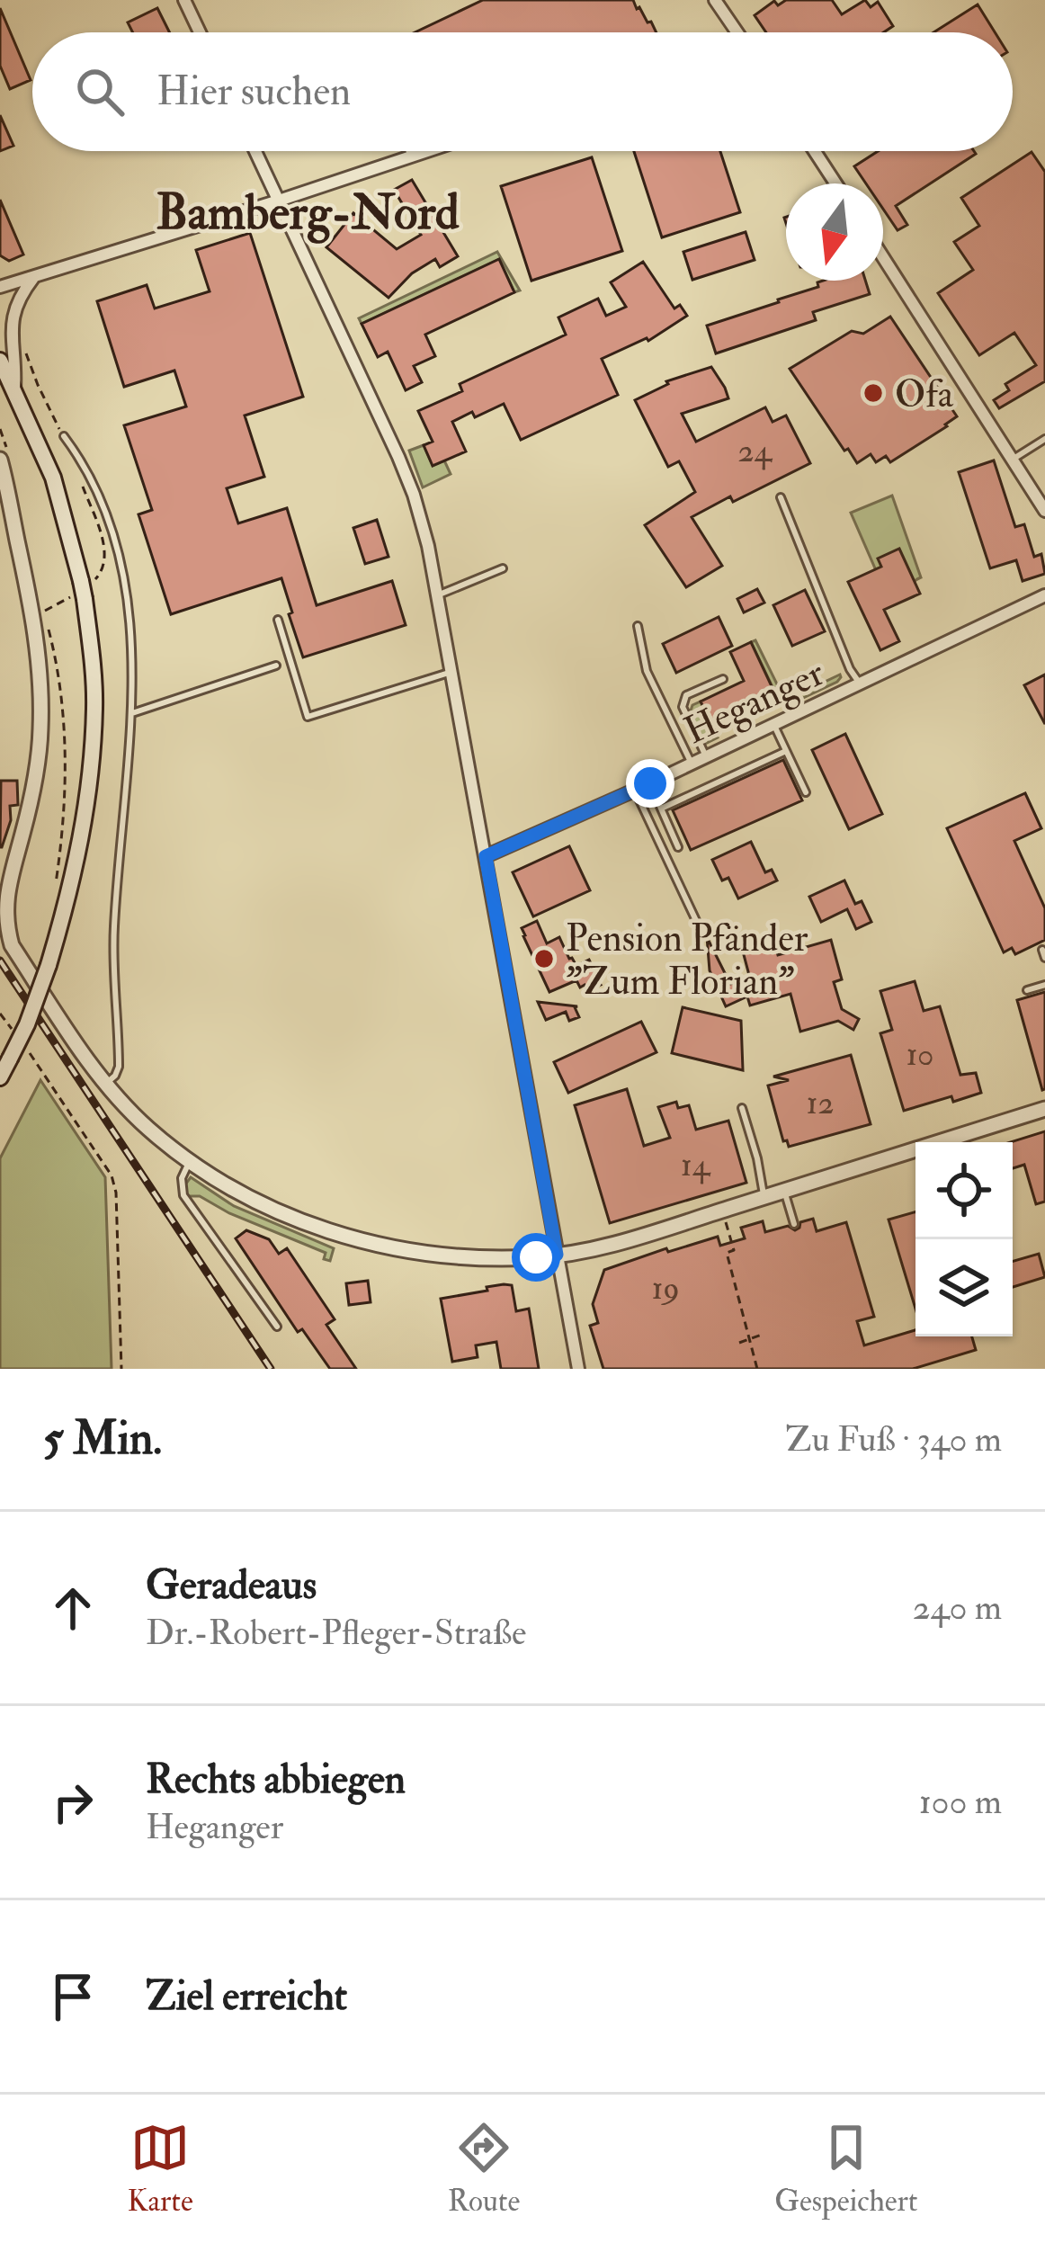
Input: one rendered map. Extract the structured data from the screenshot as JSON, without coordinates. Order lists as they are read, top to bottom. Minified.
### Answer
{"streets":{"street":["Heganger"]},"districts":["Bamberg-Nord"],"places":["Ofa","Pension Pfänder \"Zum Florian\""],"house_numbers":["24","10","12","14","19"],"north":"bottom","page":{"search":"Hier suchen","heading":["5 Min.","Zu Fuß · 340 m"],"list":[["Geradeaus","Dr.-Robert-Pfleger-Straße","240 m"],["Rechts abbiegen","Heganger","100 m"],"Ziel erreicht"],"nav":["Karte","Route","Gespeichert"]}}
